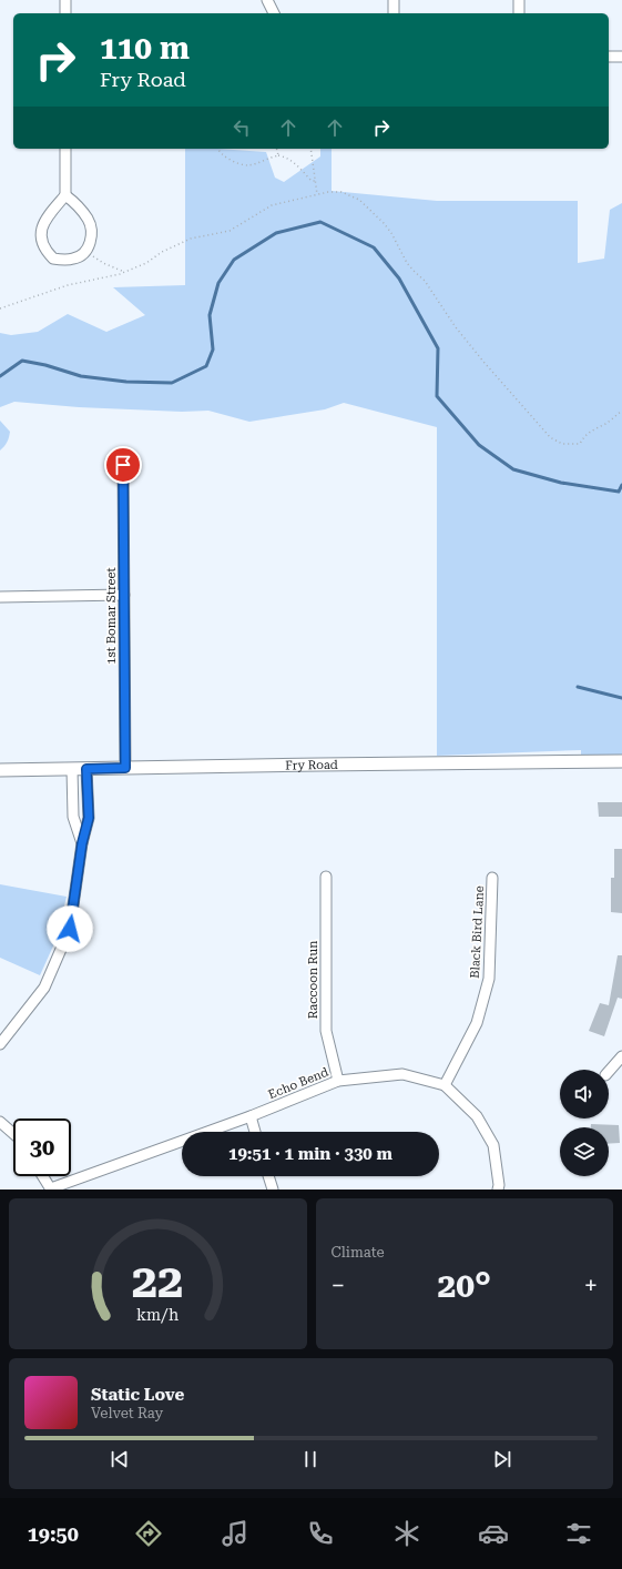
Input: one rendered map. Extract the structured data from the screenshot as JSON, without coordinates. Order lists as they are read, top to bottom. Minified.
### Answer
{"streets":{"street":["1st Bomar Street","Fry Road","Black Bird Lane","Raccoon Run","Echo Bend"]},"crossings":[["1st Bomar Street","Fry Road"],["Black Bird Lane","Echo Bend"],["Raccoon Run","Echo Bend"]],"page":{"turn":["110 m","Fry Road"],"limit":"30","trip":"19:51 · 1 min · 330 m","tile":"Climate","heat":["−","20°","+"],"song":["Static Love","Velvet Ray"],"tabs":"19:50","gauge":["22","km/h"]}}
